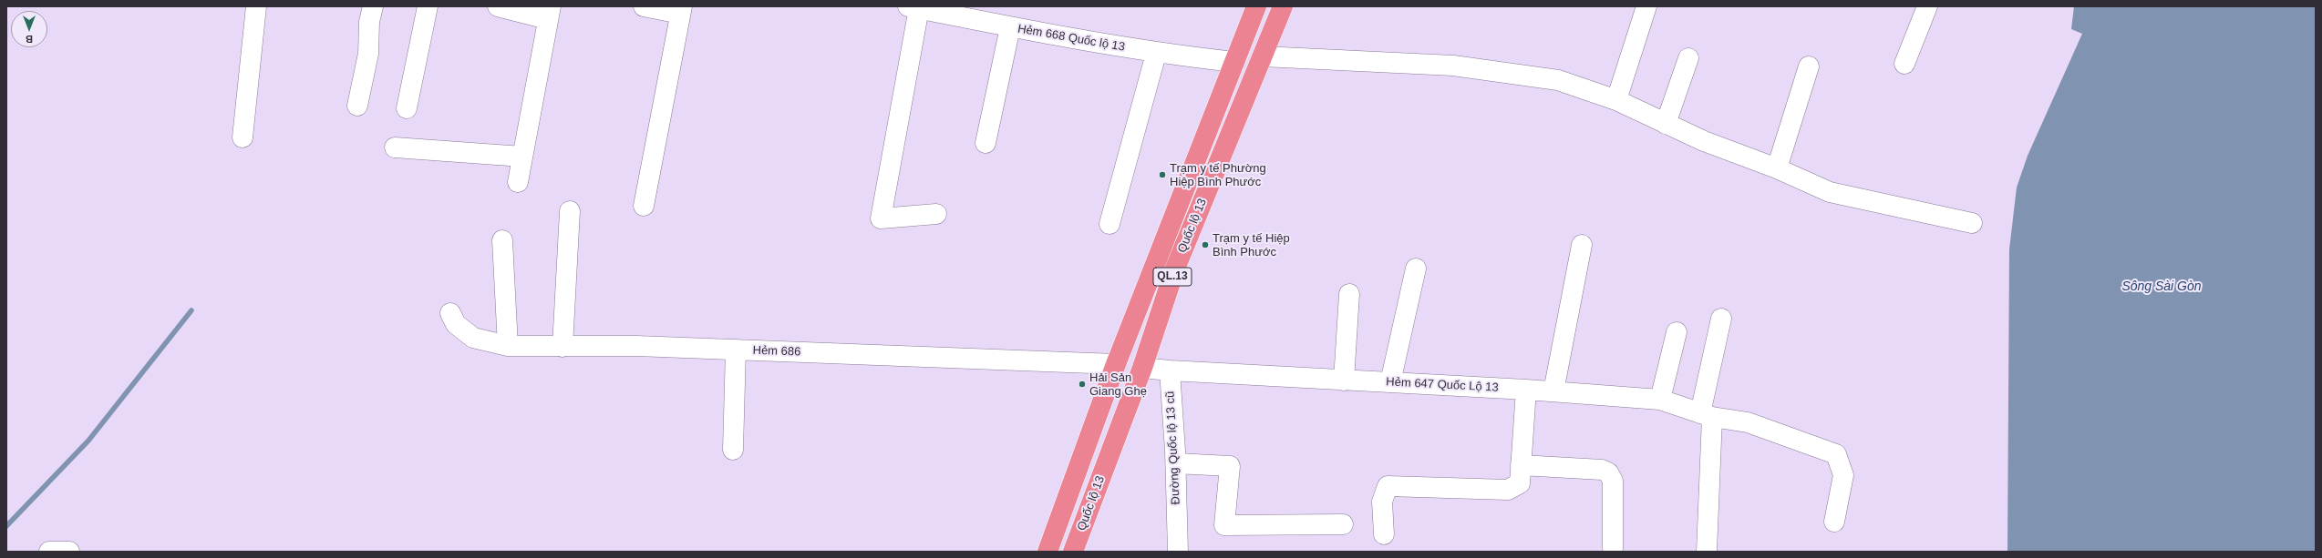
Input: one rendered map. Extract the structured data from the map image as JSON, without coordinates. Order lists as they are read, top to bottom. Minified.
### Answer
{"streets":{"highway":["Quốc lộ 13","QL.13"],"street":["Hẻm 668 Quốc lộ 13","Hẻm 686","Hẻm 647 Quốc Lộ 13","Đường Quốc lộ 13 cũ"]},"crossings":[["Hẻm 668 Quốc lộ 13","Quốc lộ 13"],["Quốc lộ 13","Hẻm 686"],["Hẻm 647 Quốc Lộ 13","Đường Quốc lộ 13 cũ"]],"water":["Sông Sài Gòn"],"places":["Trạm y tế Phường Hiệp Bình Phước","Trạm y tế Hiệp Bình Phước","Hải Sản Giang Ghẹ"],"north":"bottom"}
